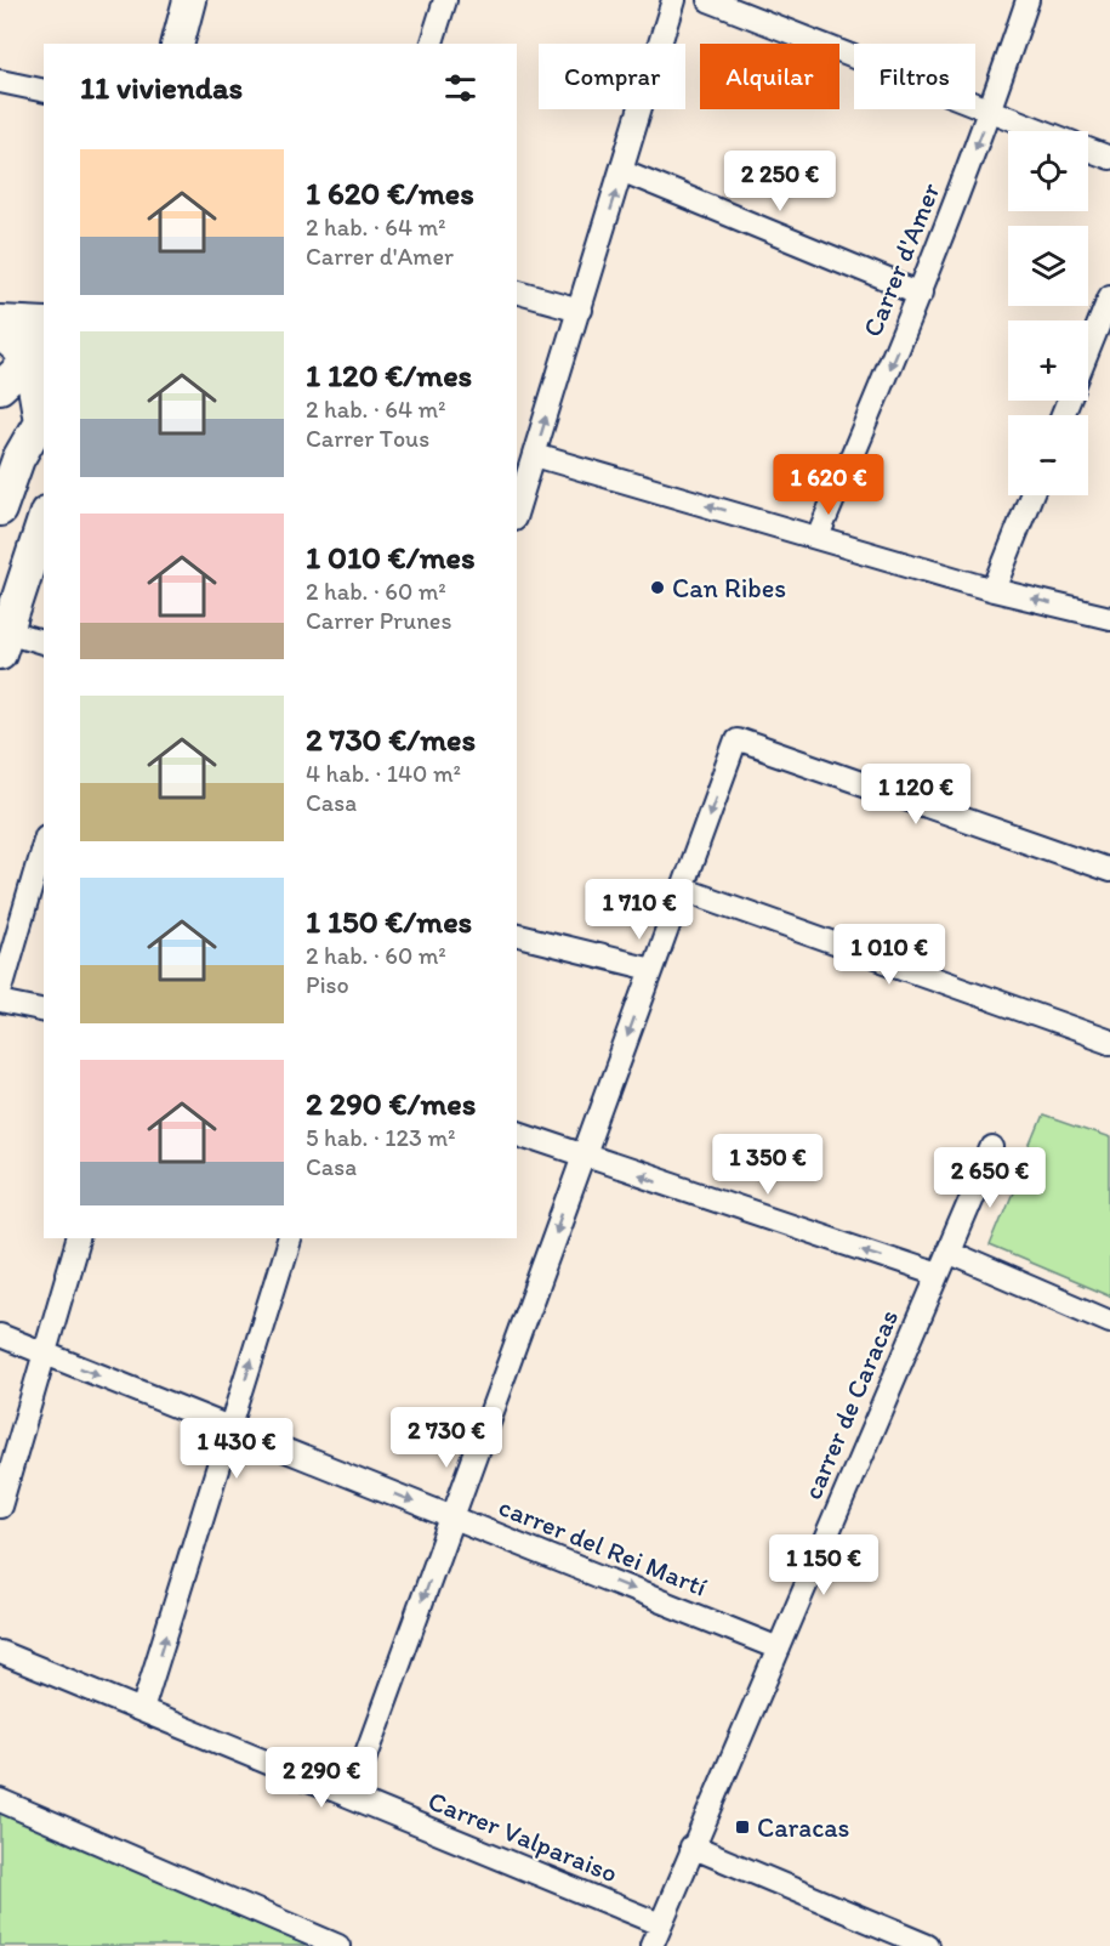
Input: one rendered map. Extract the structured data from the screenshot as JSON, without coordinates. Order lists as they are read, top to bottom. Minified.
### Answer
{"streets":{"street":["Carrer d'Amer","carrer de Caracas","carrer del Rei Martí","Carrer Valparaiso"]},"crossings":[["carrer de Caracas","carrer del Rei Martí"],["carrer de Caracas","Carrer Valparaiso"]],"one_way":["carrer del Rei Martí"],"places":{"other":["Can Ribes"],"transit":["Caracas"]},"page":{"chip":["Comprar","Alquilar","Filtros"],"heading":"11 viviendas","map_buttons":["+","−"],"list":[{"name":"1 620 €/mes","note":"2 hab. · 64 m² · Carrer d'Amer"},{"name":"1 120 €/mes","note":"2 hab. · 64 m² · Carrer Tous"},{"name":"1 010 €/mes","note":"2 hab. · 60 m² · Carrer Prunes"},{"name":"2 730 €/mes","note":"4 hab. · 140 m² · Casa"},{"name":"1 150 €/mes","note":"2 hab. · 60 m² · Piso"},{"name":"2 290 €/mes","note":"5 hab. · 123 m² · Casa"}],"price":["2 250 €","1 620 €","1 120 €","1 710 €","1 010 €","1 350 €","2 650 €","2 730 €","1 430 €","1 150 €","2 290 €"]}}
